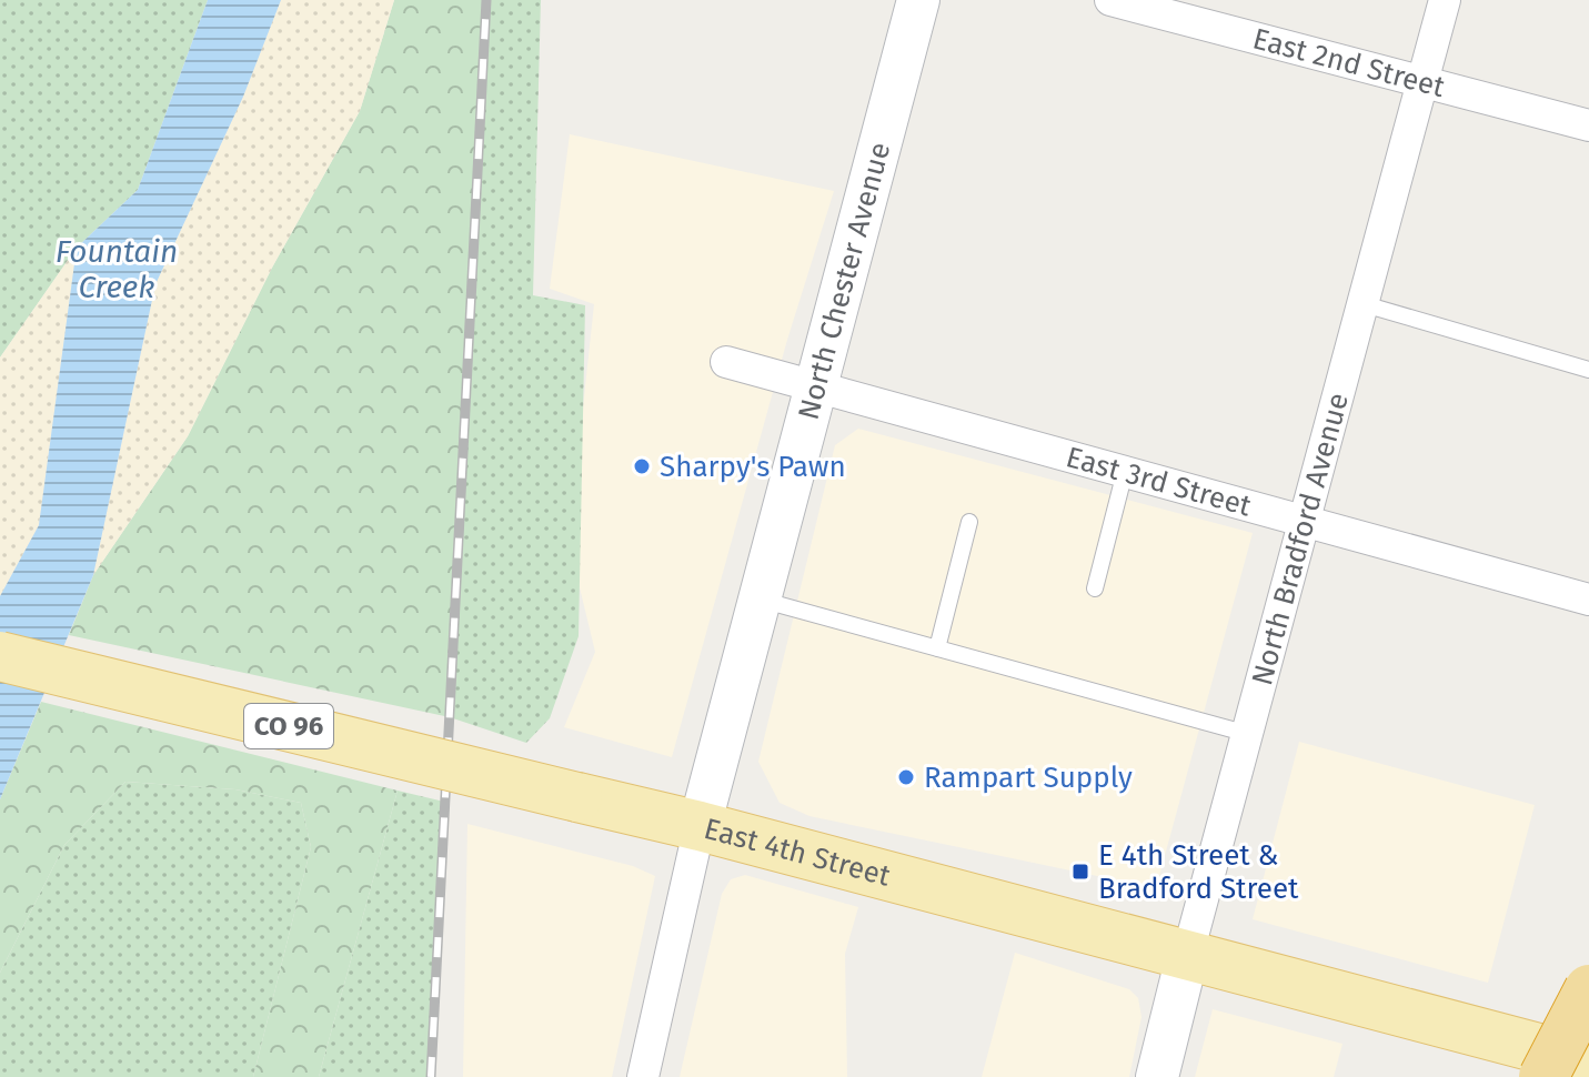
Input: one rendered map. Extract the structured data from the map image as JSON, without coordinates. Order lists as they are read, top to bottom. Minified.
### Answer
{"streets":{"main road":["CO 96","East 4th Street"],"street":["East 2nd Street","North Chester Avenue","East 3rd Street","North Bradford Avenue"]},"crossings":[["East 2nd Street","North Bradford Avenue"],["North Chester Avenue","East 3rd Street"],["North Chester Avenue","East 4th Street"],["East 3rd Street","North Bradford Avenue"],["North Bradford Avenue","East 4th Street"]],"water":["Fountain Creek"],"places":{"other":["Sharpy's Pawn","Rampart Supply"],"transit":["E 4th Street & Bradford Street"]}}
